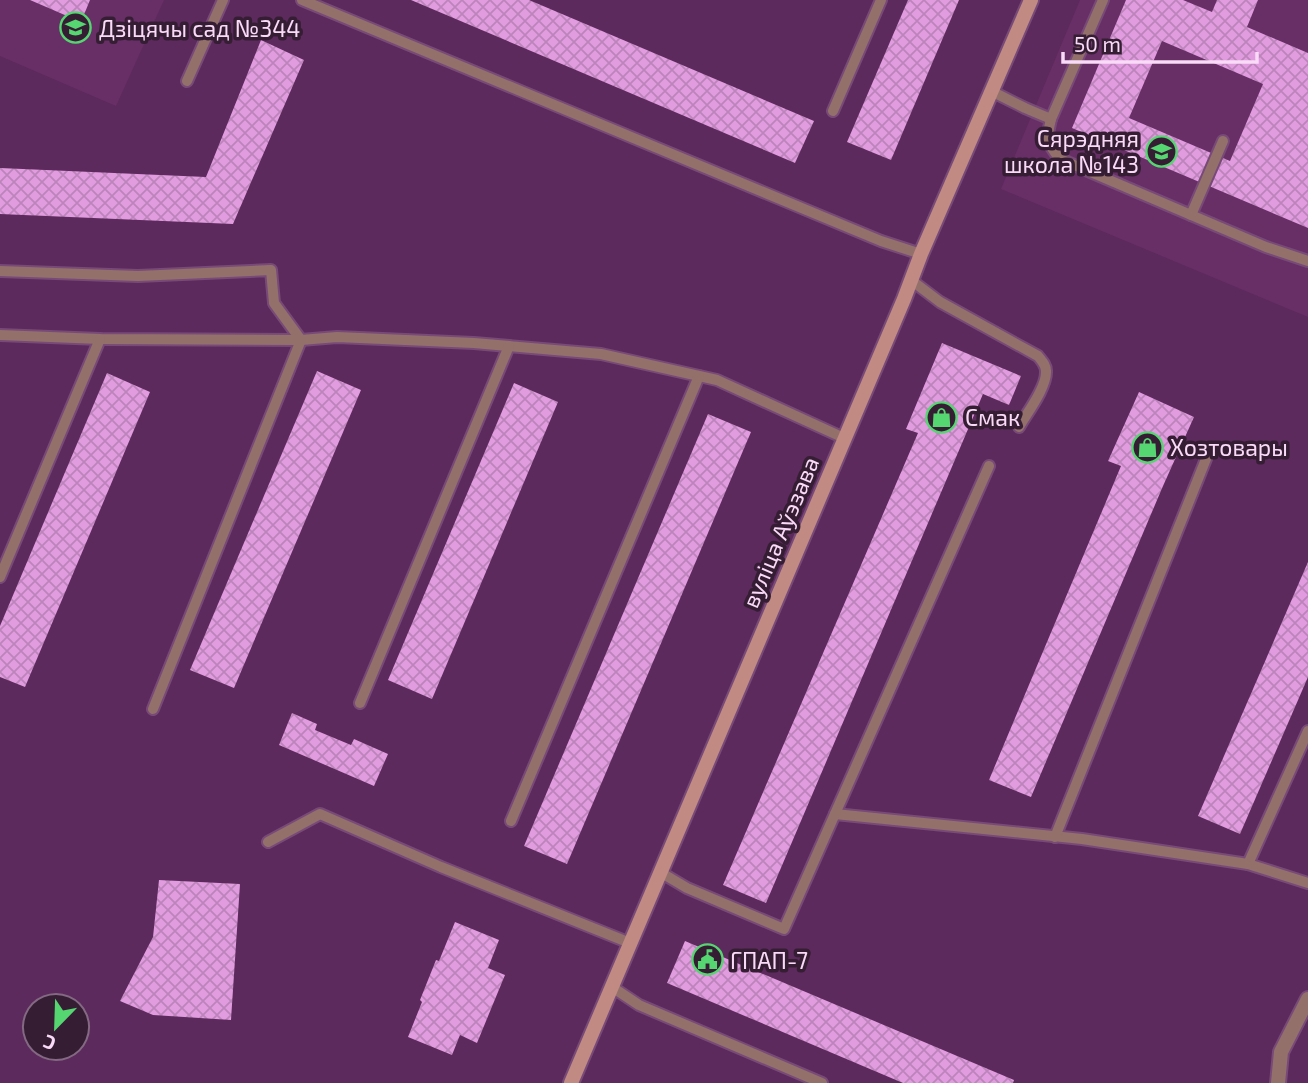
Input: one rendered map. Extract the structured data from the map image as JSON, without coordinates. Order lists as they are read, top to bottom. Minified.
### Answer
{"streets":{"street":["вуліца Аўэзава"]},"places":{"school or university":["Дзіцячы сад №344","Сярэдняя школа №143"],"shop":["Смак","Хозтовары"],"public building":["ГПАП-7"]},"scale_bar":"50 m","north":"bottom left"}
